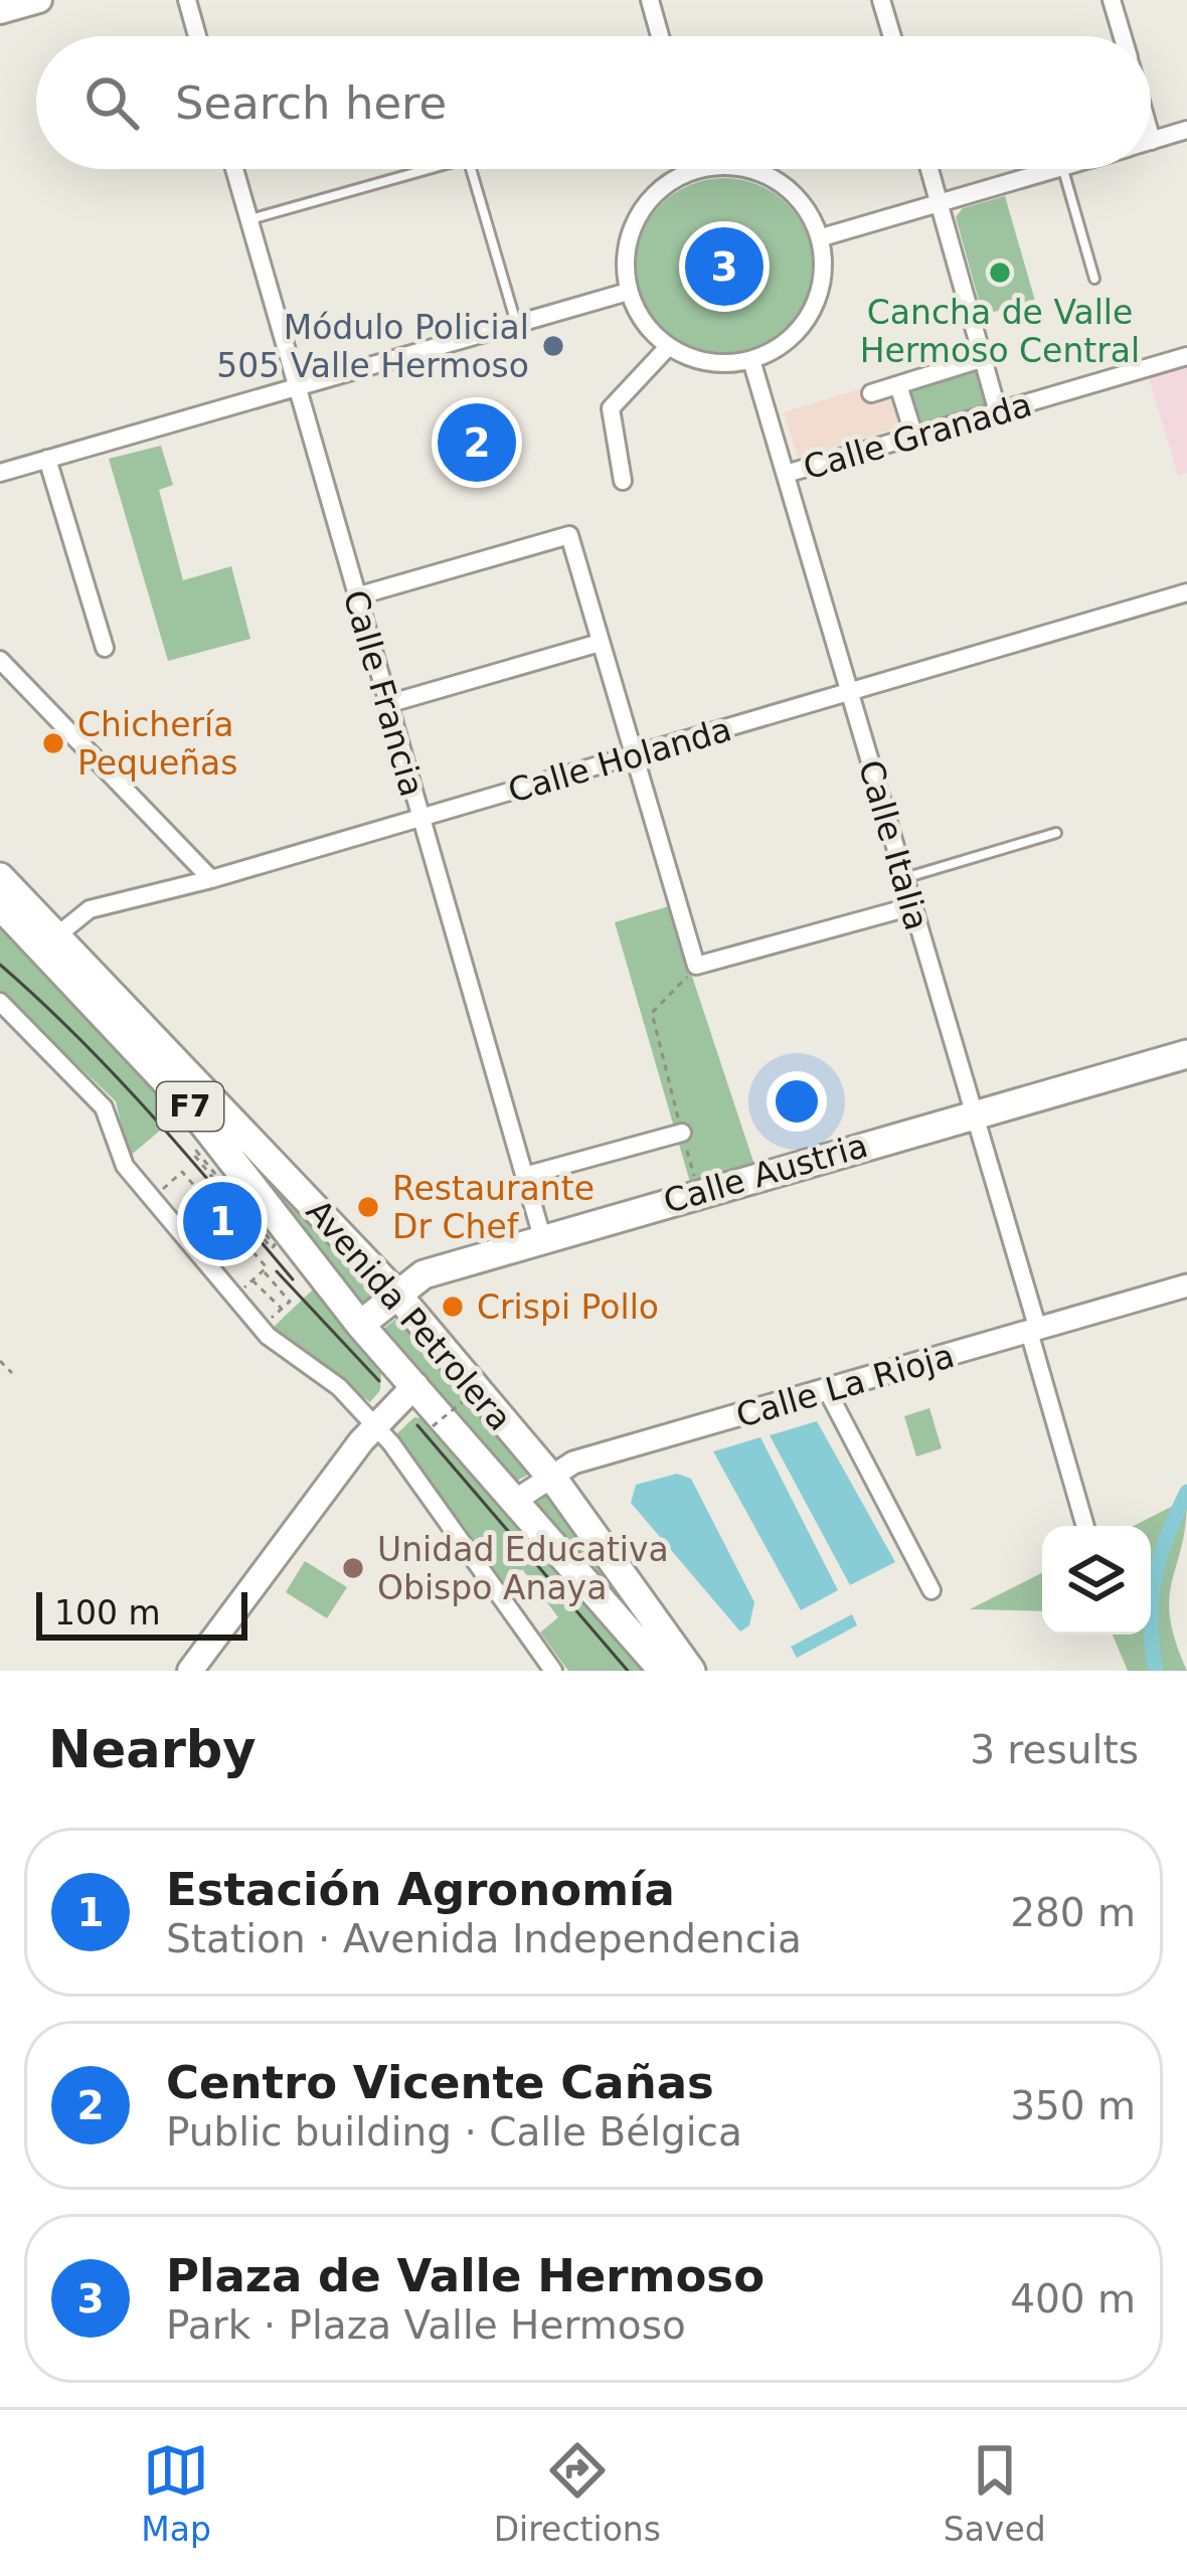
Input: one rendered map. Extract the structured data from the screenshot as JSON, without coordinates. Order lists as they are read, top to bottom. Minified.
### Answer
{"streets":{"highway":["F7","Calle Austria","Avenida Petrolera"],"street":["Calle Granada","Calle Francia","Calle Holanda","Calle Italia","Calle La Rioja"]},"crossings":[["Calle Granada","Calle Italia"],["Calle Francia","Calle Holanda"],["Calle Francia","Calle Austria"],["Calle Holanda","Calle Italia"],["Calle Holanda","Avenida Petrolera"],["Calle Italia","Calle Austria"],["Calle Italia","Calle La Rioja"],["Calle Austria","Avenida Petrolera"],["Avenida Petrolera","Calle La Rioja"]],"places":["Cancha de Valle Hermoso Central","Módulo Policial 505 Valle Hermoso","Chichería Pequeñas","Restaurante Dr Chef","Crispi Pollo","Unidad Educativa Obispo Anaya"],"scale_bar":"100 m","page":{"search":"Search here","pins":["3","2","1"],"scale":"100 m","heading":["Nearby","3 results"],"list":[{"mark":"1","name":"Estación Agronomía","note":"Station · Avenida Independencia","value":"280 m"},{"mark":"2","name":"Centro Vicente Cañas","note":"Public building · Calle Bélgica","value":"350 m"},{"mark":"3","name":"Plaza de Valle Hermoso","note":"Park · Plaza Valle Hermoso","value":"400 m"}],"nav":["Map","Directions","Saved"]}}
